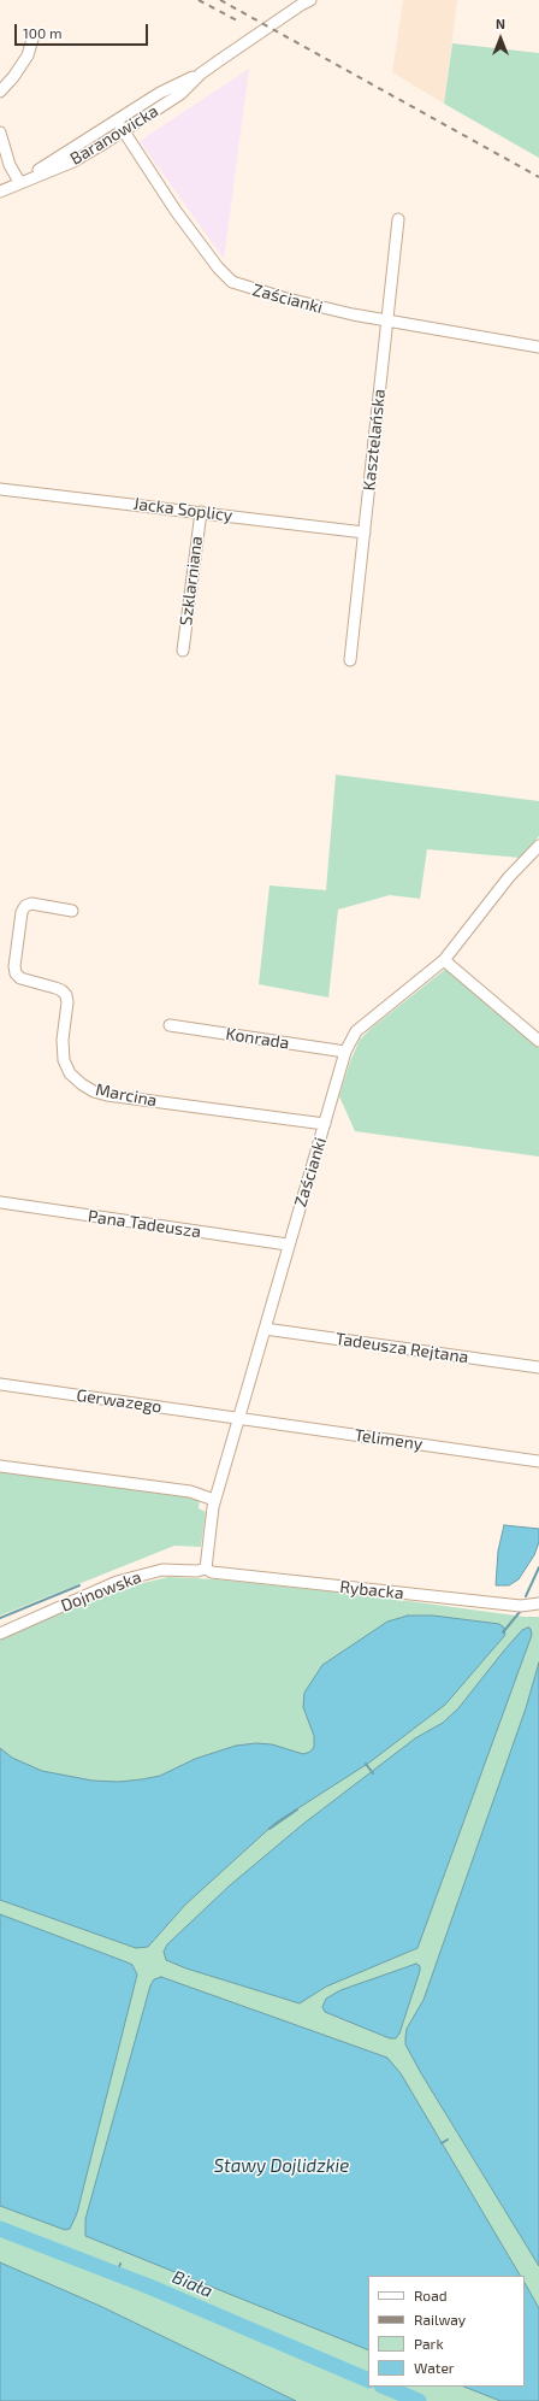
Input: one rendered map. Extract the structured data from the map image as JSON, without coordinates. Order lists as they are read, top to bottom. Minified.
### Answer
{"streets":{"street":["Baranowicka","Zaścianki","Kasztelańska","Jacka Soplicy","Szklarniana","Konrada","Marcina","Pana Tadeusza","Tadeusza Rejtana","Gerwazego","Telimeny","Rybacka","Dojnowska"]},"crossings":[["Baranowicka","Zaścianki"],["Zaścianki","Kasztelańska"],["Zaścianki","Konrada"],["Zaścianki","Marcina"],["Zaścianki","Pana Tadeusza"],["Zaścianki","Tadeusza Rejtana"],["Zaścianki","Gerwazego"],["Zaścianki","Telimeny"],["Zaścianki","Rybacka"],["Zaścianki","Dojnowska"],["Kasztelańska","Jacka Soplicy"],["Jacka Soplicy","Szklarniana"],["Gerwazego","Telimeny"],["Rybacka","Dojnowska"]],"water":["Stawy Dojlidzkie","Biała"],"legend":["Road","Railway","Park","Water"],"scale_bar":"100 m","north":"top"}
